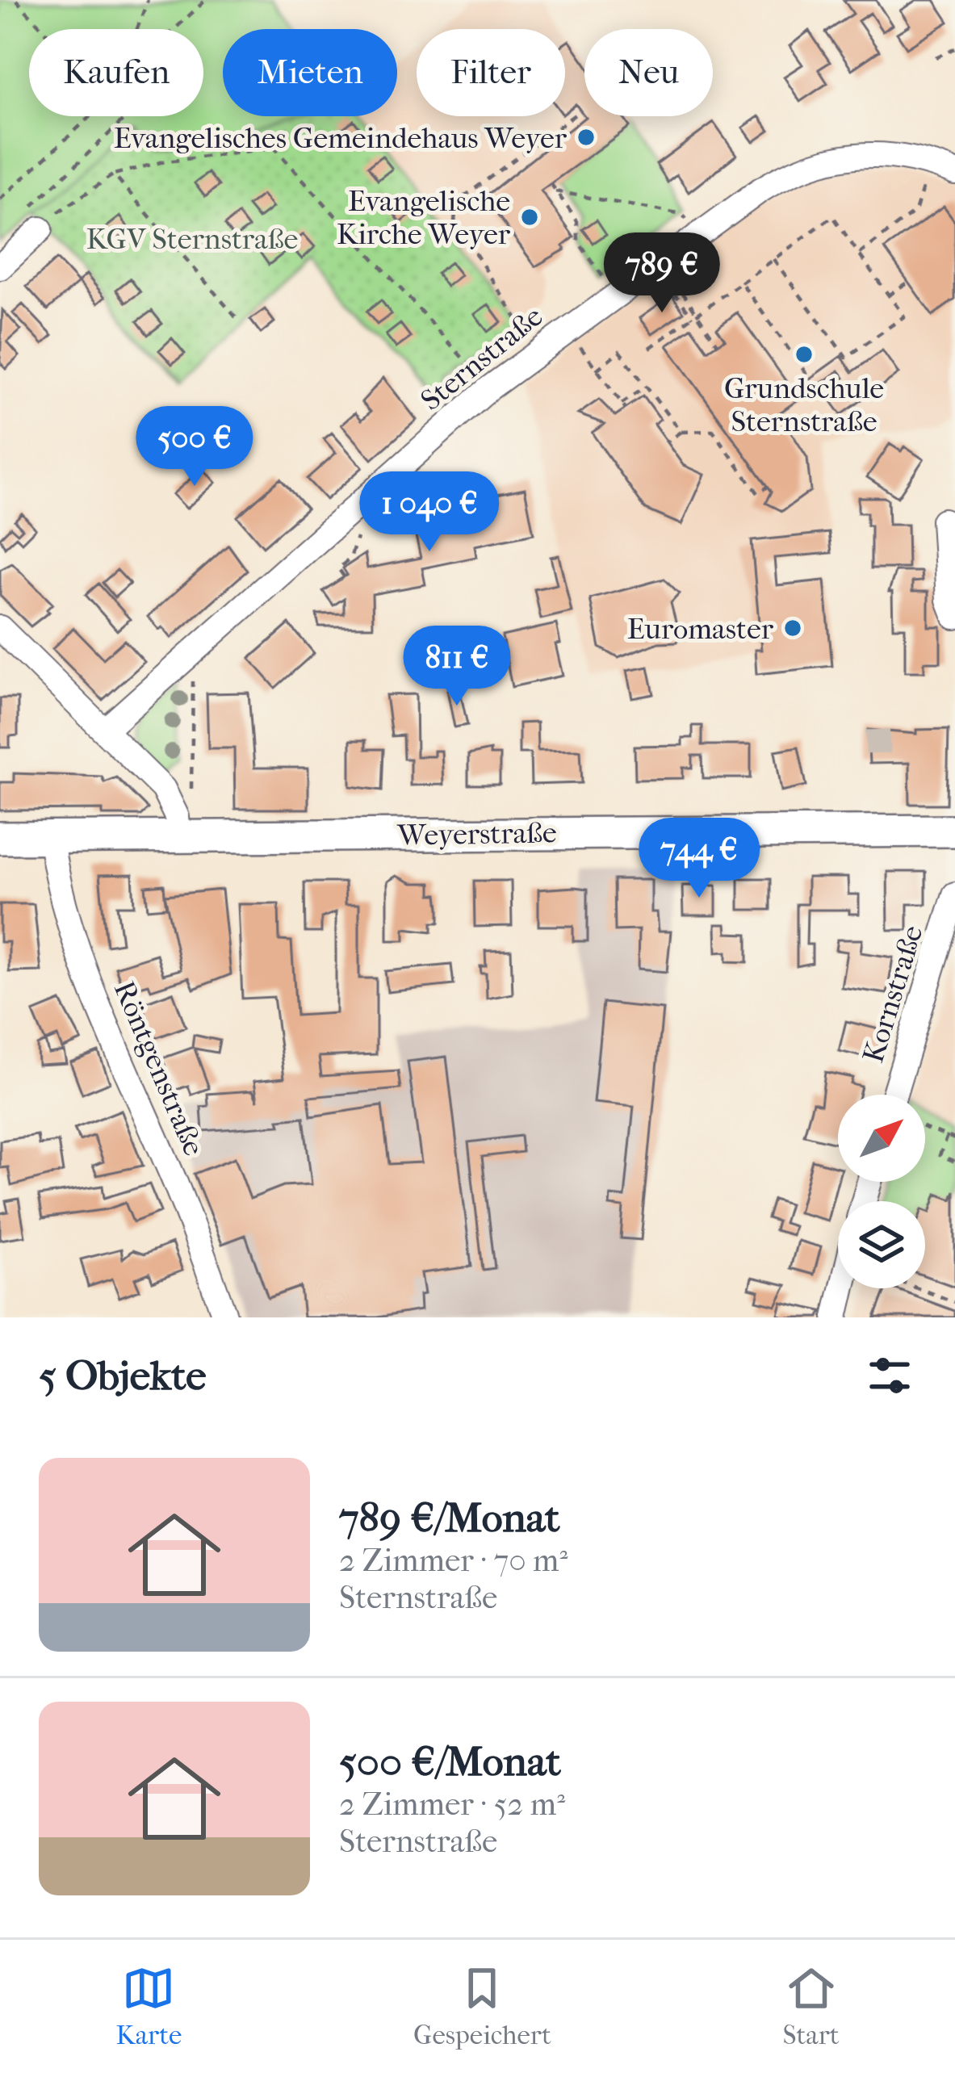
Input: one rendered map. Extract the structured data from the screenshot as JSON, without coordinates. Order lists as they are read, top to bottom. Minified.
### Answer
{"streets":{"main road":["Weyerstraße"],"street":["Sternstraße","Kornstraße","Röntgenstraße"]},"crossings":[["Weyerstraße","Röntgenstraße"]],"parks":["KGV Sternstraße"],"places":["Evangelisches Gemeindehaus Weyer","Evangelische Kirche Weyer","Grundschule Sternstraße","Euromaster"],"north":"top right","page":{"chip":["Kaufen","Mieten","Filter","Neu"],"price":["789 €","500 €","1 040 €","811 €","744 €"],"heading":"5 Objekte","list":[{"name":"789 €/Monat","note":"2 Zimmer · 70 m² · Sternstraße"},{"name":"500 €/Monat","note":"2 Zimmer · 52 m² · Sternstraße"}],"tabs":["Karte","Gespeichert","Start"]}}
